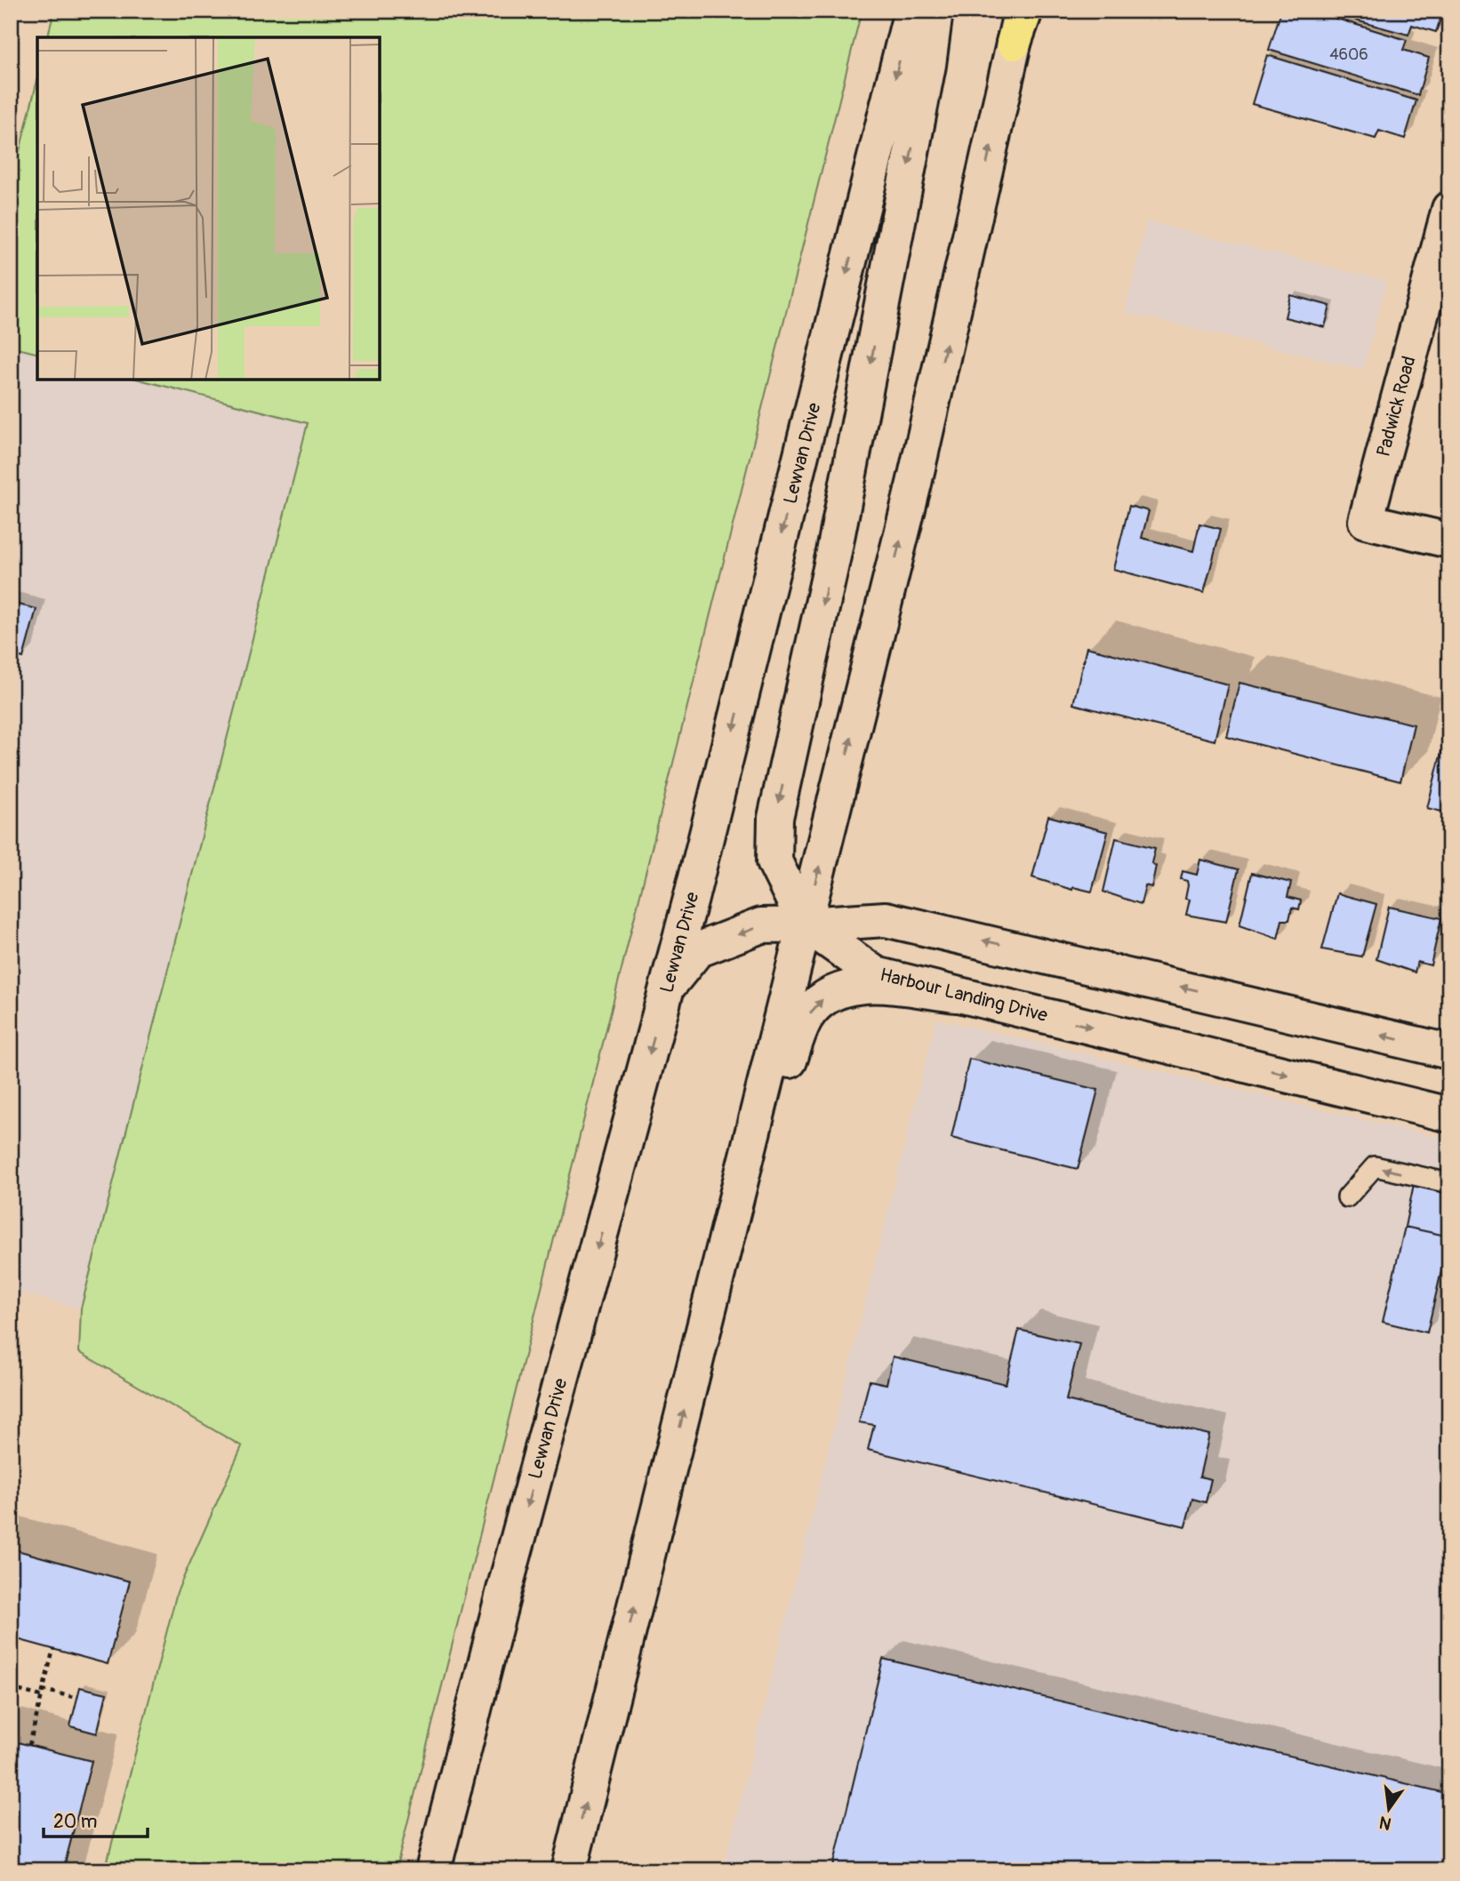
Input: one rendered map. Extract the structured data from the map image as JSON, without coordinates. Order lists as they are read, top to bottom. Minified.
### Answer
{"streets":{"main road":["Padwick Road","Lewvan Drive","Harbour Landing Drive"]},"house_numbers":["4606"],"scale_bar":"20 m","north":"bottom"}
